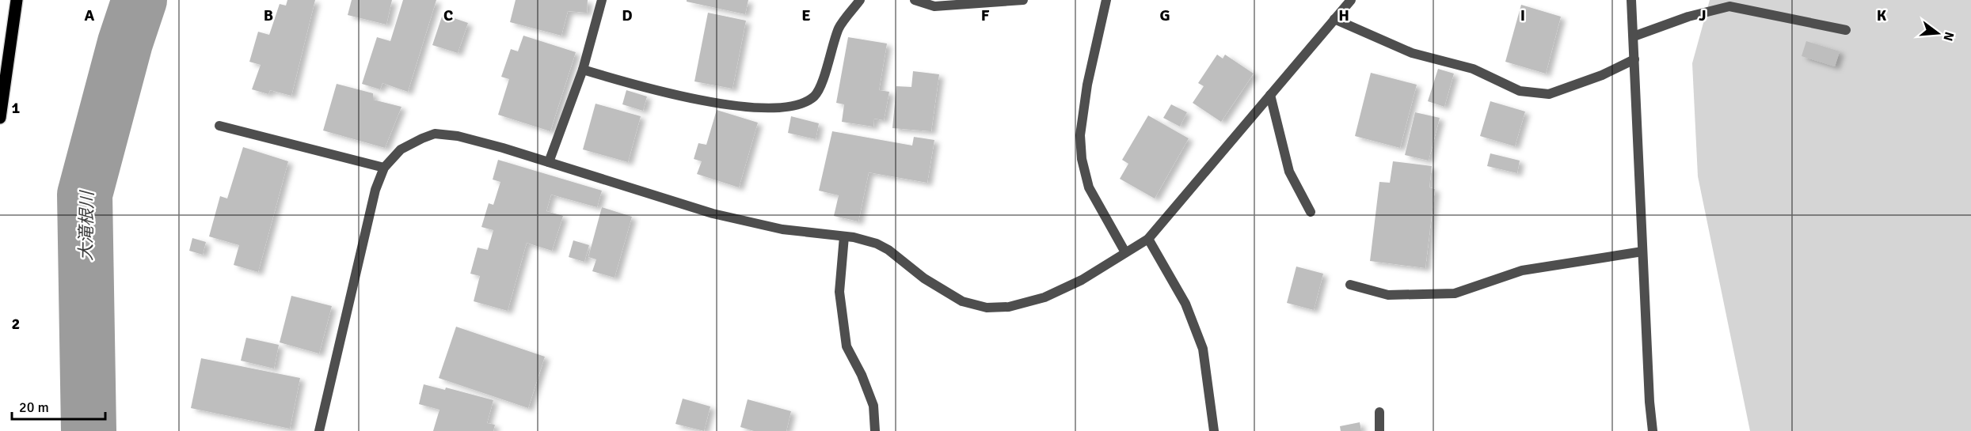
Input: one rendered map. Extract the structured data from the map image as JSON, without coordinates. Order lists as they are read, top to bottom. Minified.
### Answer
{"water":["大滝根川"],"scale_bar":"20 m","north":"right","grid":{"columns":["A","B","C","D","E","F","G","H","I","J","K"],"rows":["1","2"]}}
